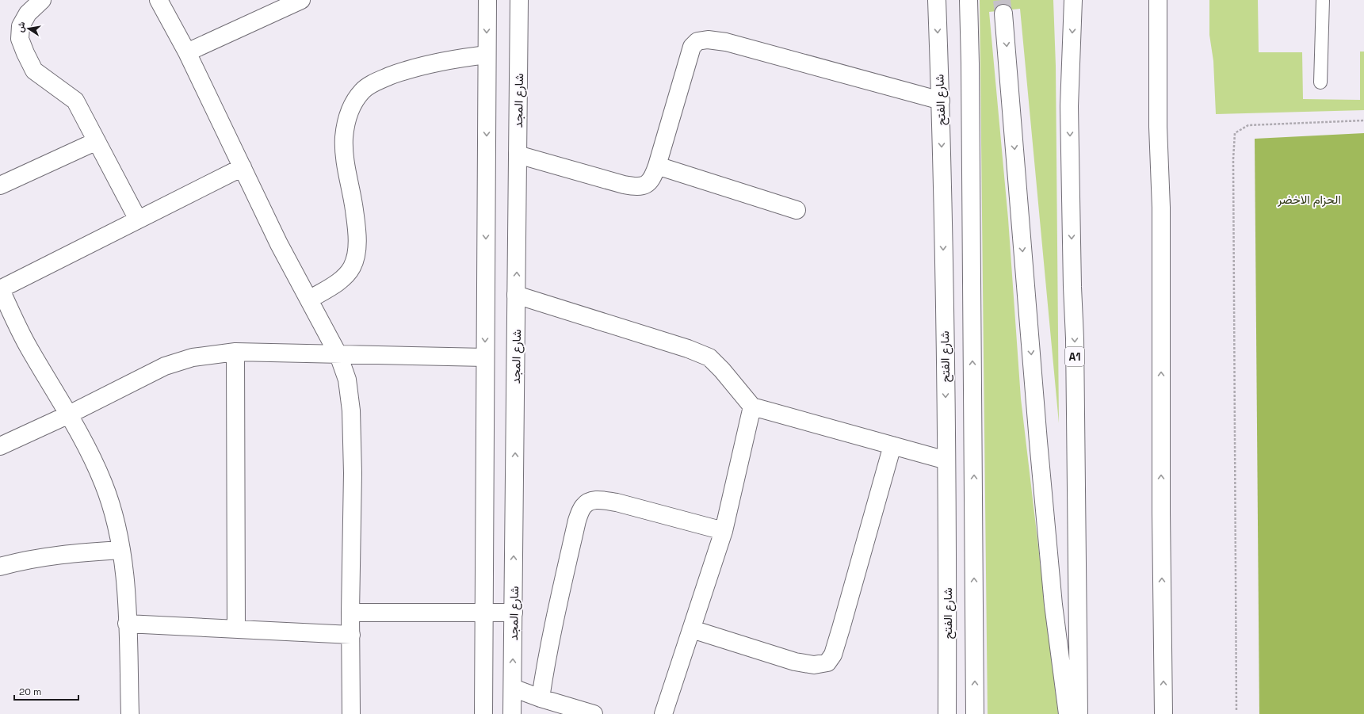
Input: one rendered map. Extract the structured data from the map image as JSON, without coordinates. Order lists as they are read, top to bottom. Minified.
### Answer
{"streets":{"main road":["شارع الفتح","شارع المجد","A1"]},"parks":["الحزام الاخضر"],"scale_bar":"20 m","north":"left"}
